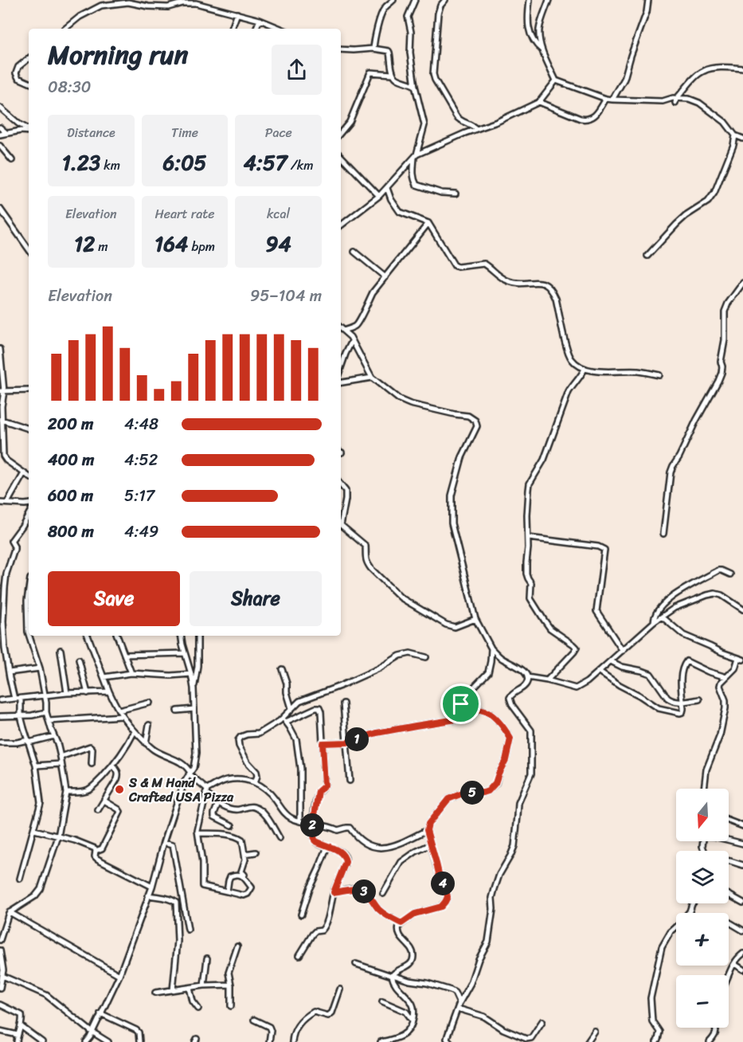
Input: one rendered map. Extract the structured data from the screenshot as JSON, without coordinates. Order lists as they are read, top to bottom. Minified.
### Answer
{"places":["S & M Hand Crafted USA Pizza"],"north":"bottom","page":{"heading":["Morning run","08:30"],"stats":[["Distance","1.23 km"],["Time","6:05"],["Pace","4:57 /km"],["Elevation","12 m"],["Heart rate","164 bpm"],["kcal","94"]],"chart":["Elevation","95–104 m"],"list":[{"name":"200 m","note":"4:48"},{"name":"400 m","note":"4:52"},{"name":"600 m","note":"5:17"},{"name":"800 m","note":"4:49"}],"buttons":["Save","Share"],"pins":["1","5","2","4","3"],"map_buttons":["+","−"]}}
